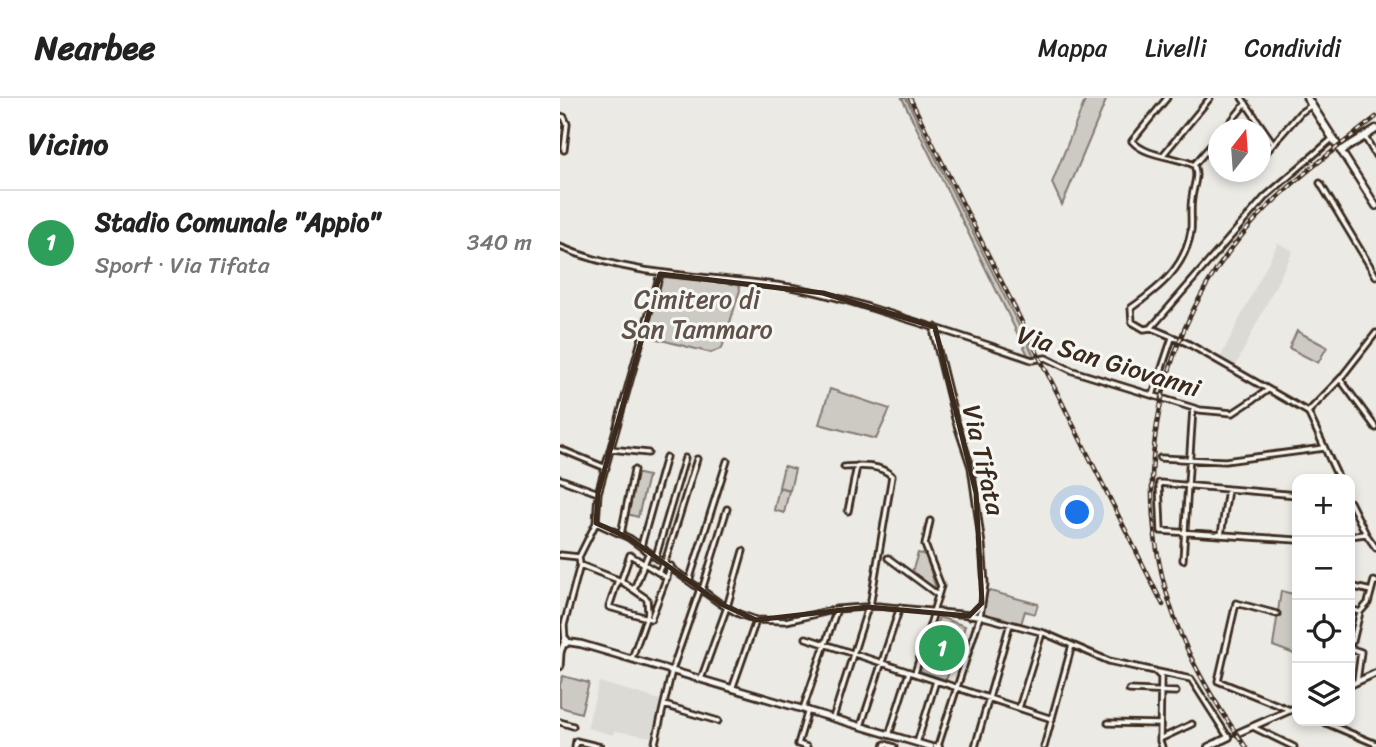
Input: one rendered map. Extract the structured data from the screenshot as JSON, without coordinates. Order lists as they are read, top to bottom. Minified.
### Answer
{"streets":{"street":["Via San Giovanni","Via Tifata"]},"crossings":[["Via San Giovanni","Via Tifata"]],"parks":["Cimitero di San Tammaro"],"north":"top","page":{"header":"Nearbee","nav":["Mappa","Livelli","Condividi"],"heading":"Vicino","list":[{"mark":"1","name":"Stadio Comunale \"Appio\"","note":"Sport · Via Tifata","value":"340 m"}],"map_buttons":["+","−"],"pins":"1"}}
